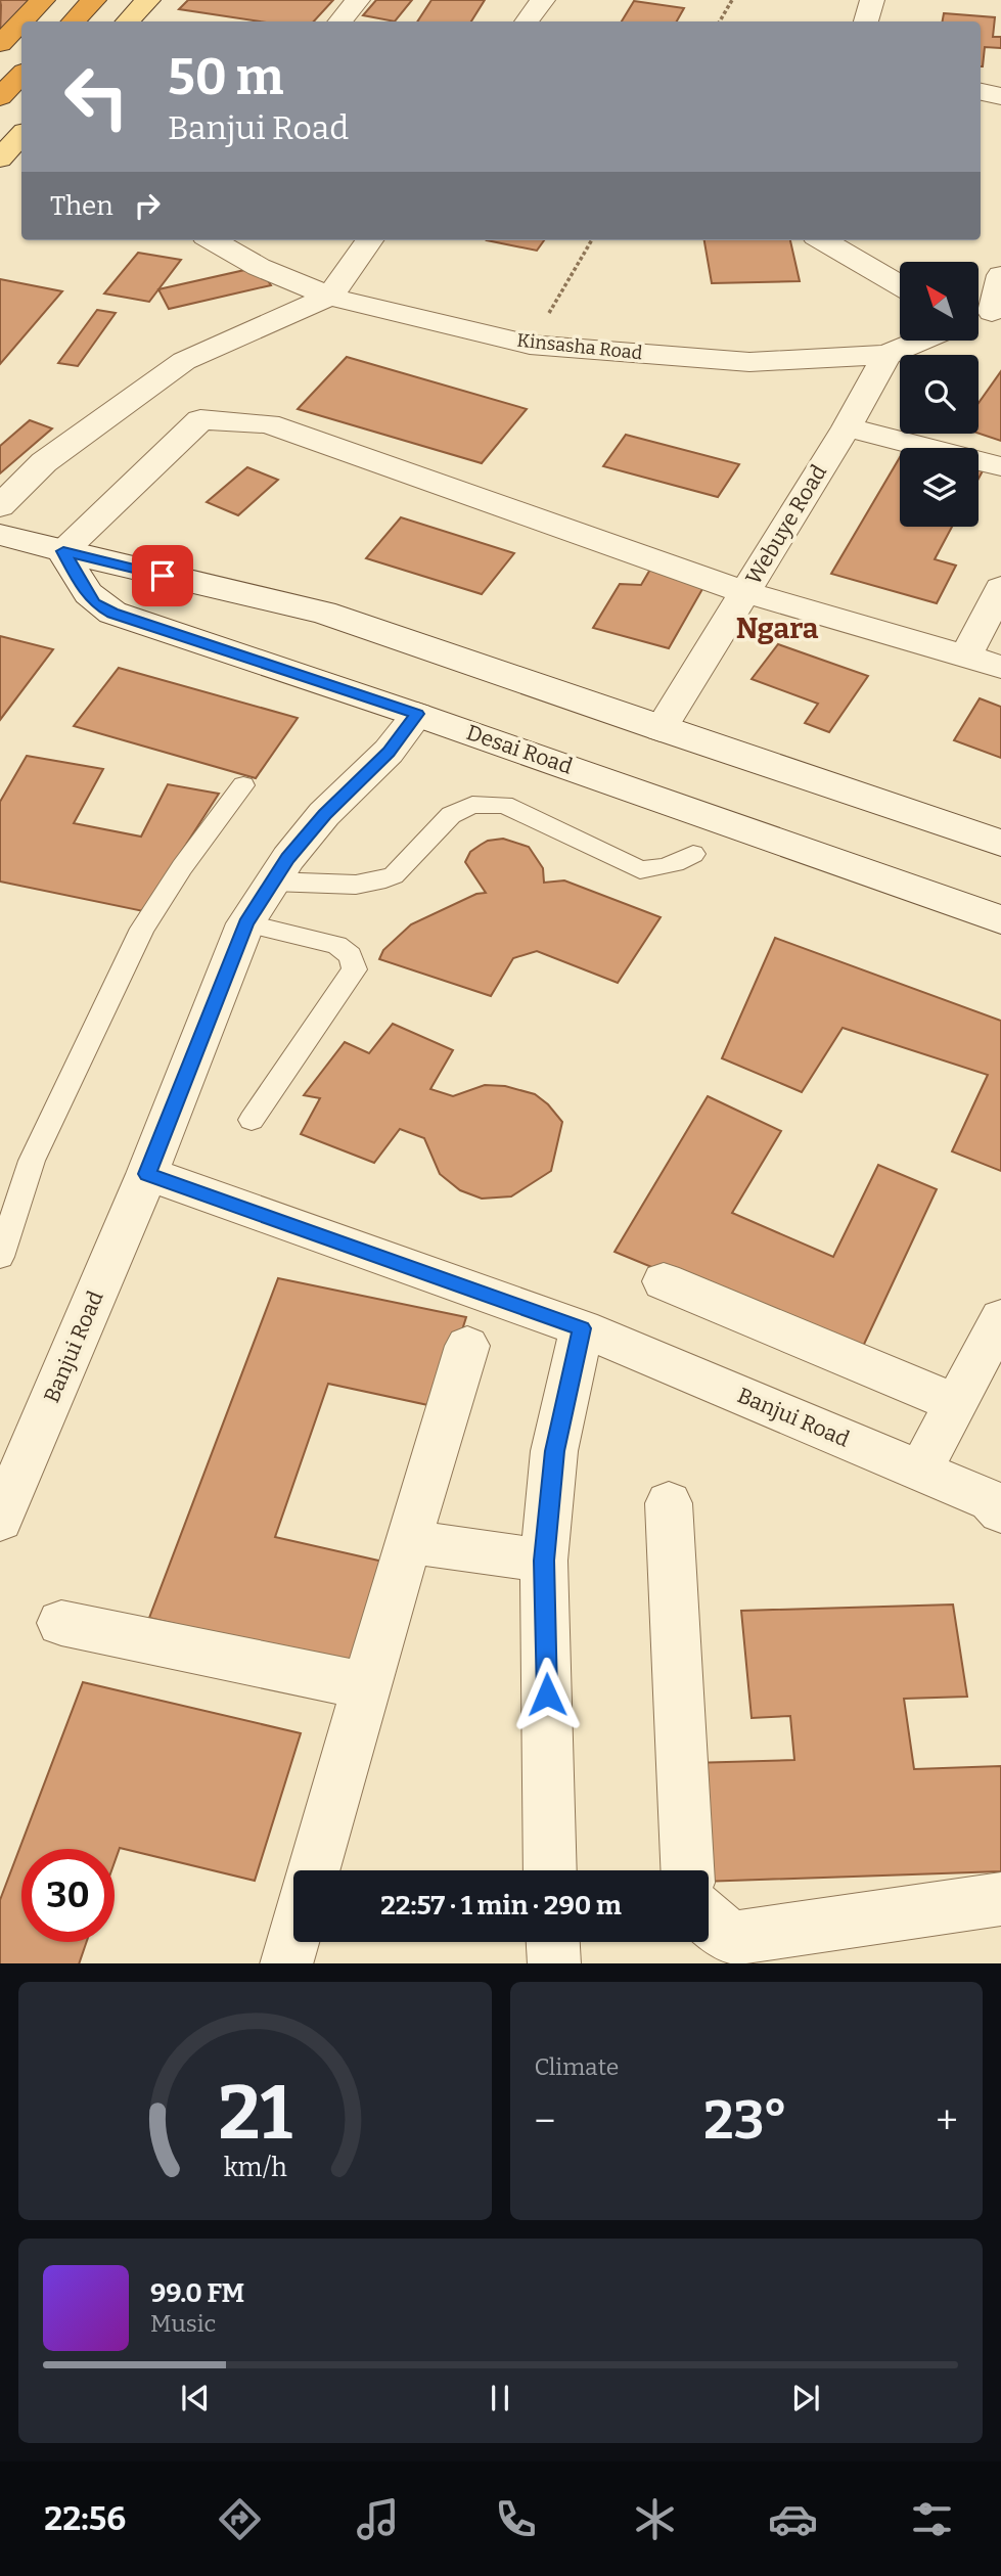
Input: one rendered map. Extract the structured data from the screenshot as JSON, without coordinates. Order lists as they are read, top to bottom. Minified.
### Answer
{"streets":{"street":["Kinsasha Road","Webuye Road","Desai Road","Banjui Road"]},"crossings":[["Kinsasha Road","Webuye Road"],["Desai Road","Banjui Road"]],"districts":["Ngara"],"north":"top left","page":{"turn":["50 m","Banjui Road"],"then":"Then","limit":"30","trip":"22:57 · 1 min · 290 m","tile":"Climate","heat":["−","23°","+"],"song":["99.0 FM","Music"],"tabs":"22:56","gauge":["21","km/h"]}}
